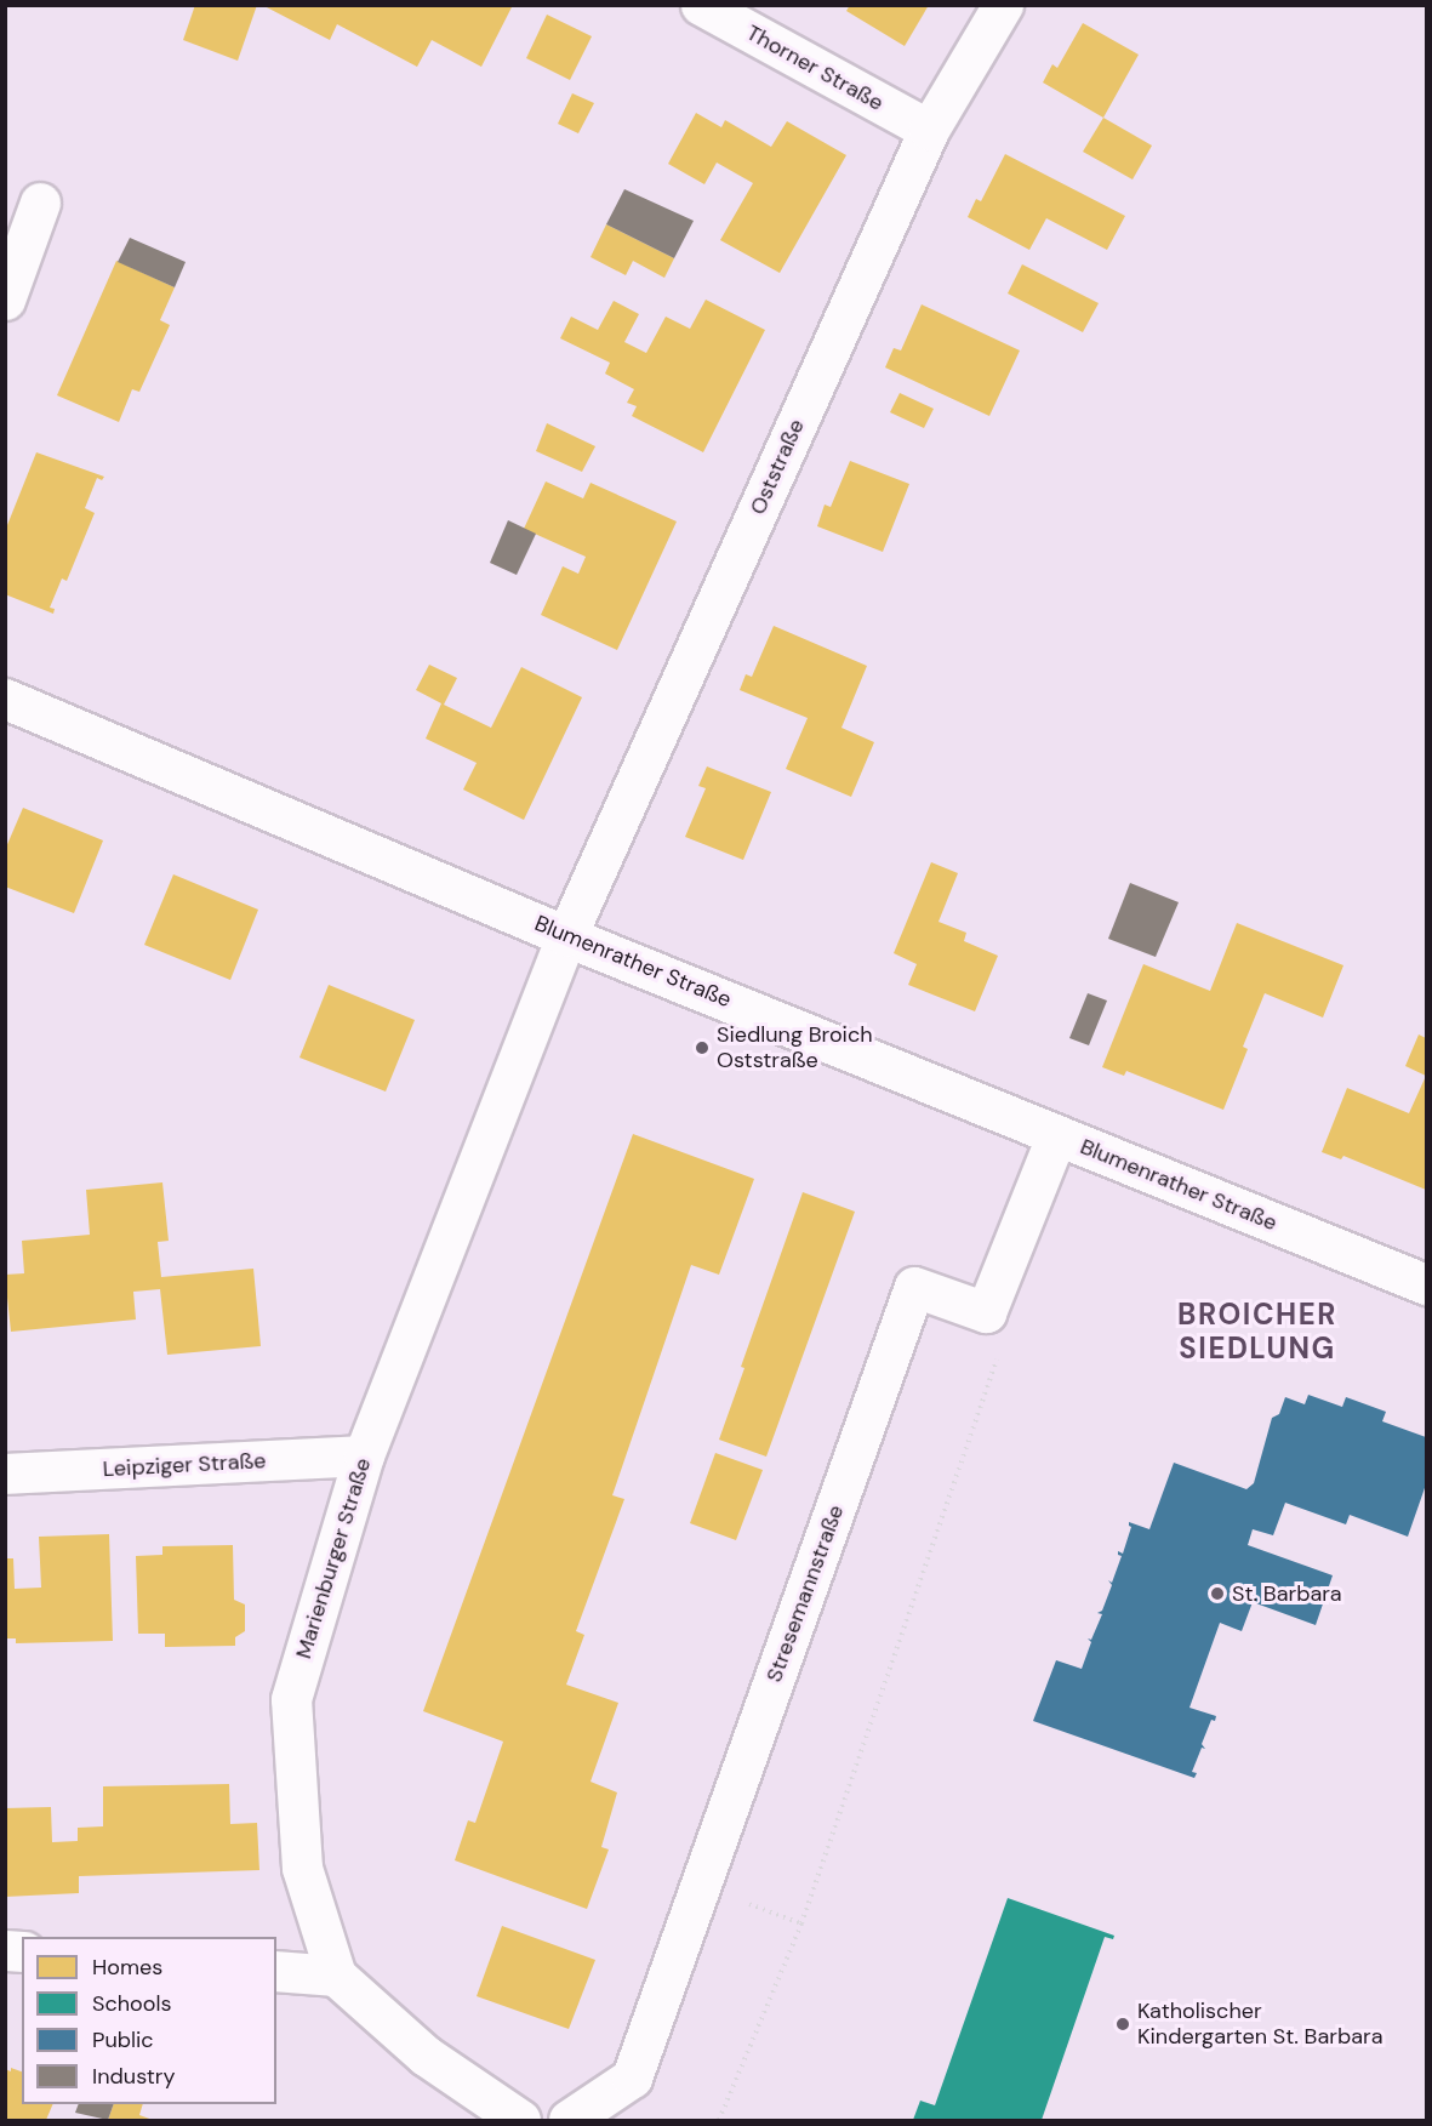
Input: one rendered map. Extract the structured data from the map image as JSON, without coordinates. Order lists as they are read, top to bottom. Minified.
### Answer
{"streets":{"street":["Thorner Straße","Oststraße","Blumenrather Straße","Leipziger Straße","Marienburger Straße","Stresemannstraße"]},"crossings":[["Thorner Straße","Oststraße"],["Oststraße","Blumenrather Straße"],["Oststraße","Marienburger Straße"],["Blumenrather Straße","Marienburger Straße"],["Leipziger Straße","Marienburger Straße"]],"districts":["BROICHER SIEDLUNG"],"places":["Siedlung Broich Oststraße","St. Barbara","Katholischer Kindergarten St. Barbara"],"legend":["Homes","Schools","Public","Industry"]}
